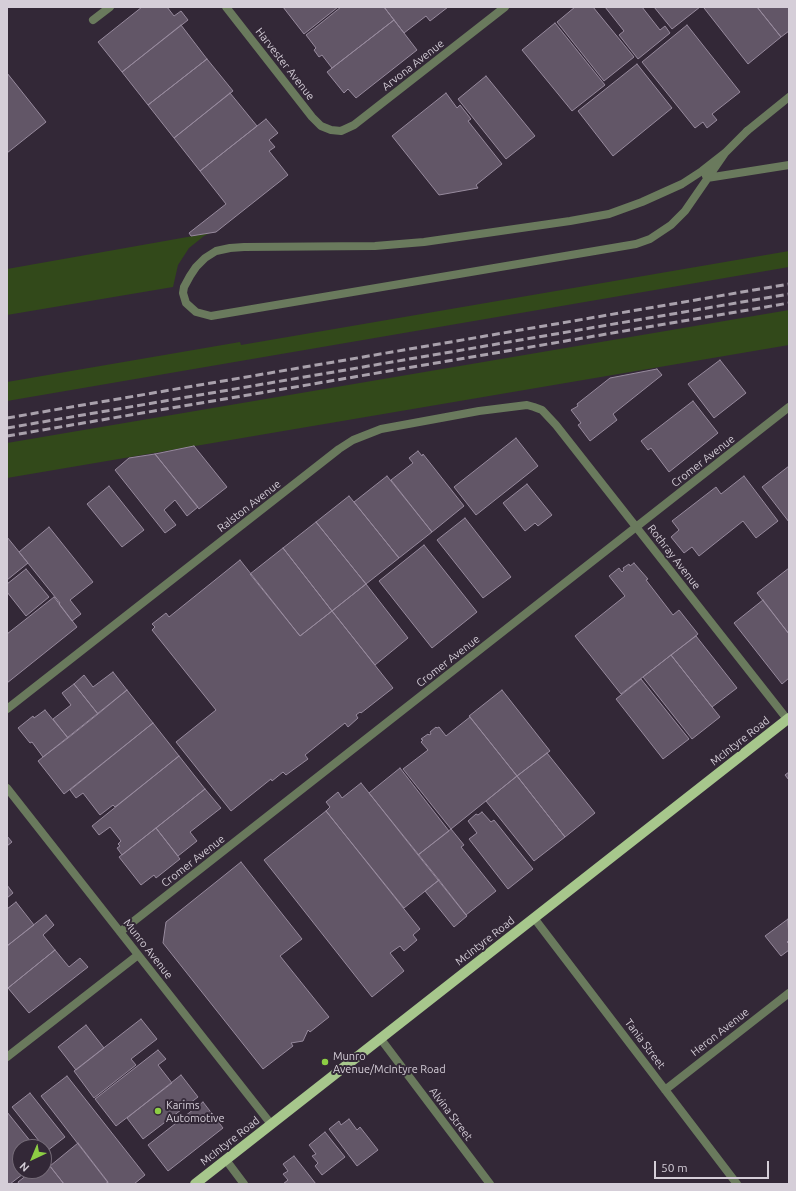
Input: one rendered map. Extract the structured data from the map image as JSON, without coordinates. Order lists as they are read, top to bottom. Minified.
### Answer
{"streets":{"main road":["McIntyre Road"],"street":["Harvester Avenue","Arvona Avenue","Cromer Avenue","Ralston Avenue","Rothray Avenue","Munro Avenue","Heron Avenue","Tania Street","Alvina Street"]},"crossings":[["Harvester Avenue","Arvona Avenue"],["Cromer Avenue","Rothray Avenue"],["Cromer Avenue","Munro Avenue"],["Ralston Avenue","Rothray Avenue"],["Rothray Avenue","McIntyre Road"],["McIntyre Road","Munro Avenue"],["McIntyre Road","Tania Street"],["McIntyre Road","Alvina Street"],["Heron Avenue","Tania Street"]],"places":["Munro Avenue/McIntyre Road","Karims Automotive"],"scale_bar":"50 m","north":"bottom left"}
